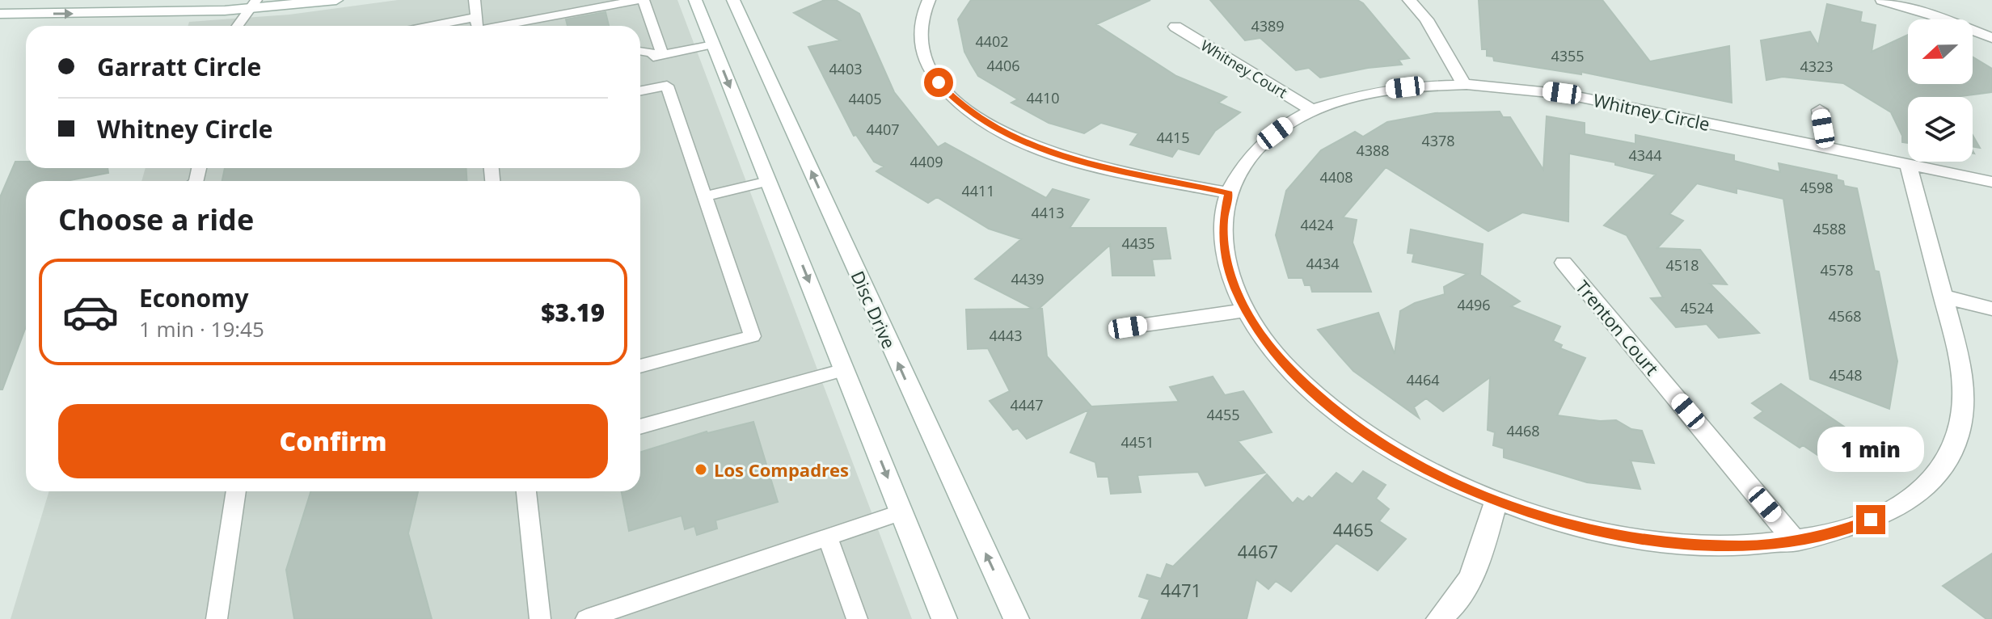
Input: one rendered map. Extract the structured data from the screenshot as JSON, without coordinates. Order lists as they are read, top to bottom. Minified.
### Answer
{"streets":{"street":["Whitney Court","Whitney Circle","Disc Drive","Trenton Court"]},"crossings":[["Whitney Court","Whitney Circle"],["Whitney Circle","Trenton Court"]],"places":["Los Compadres"],"house_numbers":["4389","4402","4355","4406","4323","4403","4410","4405","4407","4415","4378","4388","4344","4409","4408","4598","4411","4413","4424","4588","4435","4434","4518","4578","4439","4496","4524","4568","4443","4548","4464","4447","4455","4468","4451","4465","4467","4471"],"north":"left","page":{"banner":["Garratt Circle","Whitney Circle"],"heading":"Choose a ride","list":[{"name":"Economy","note":"1 min · 19:45","value":"$3.19"}],"buttons":"Confirm","bubble":"1 min"}}
